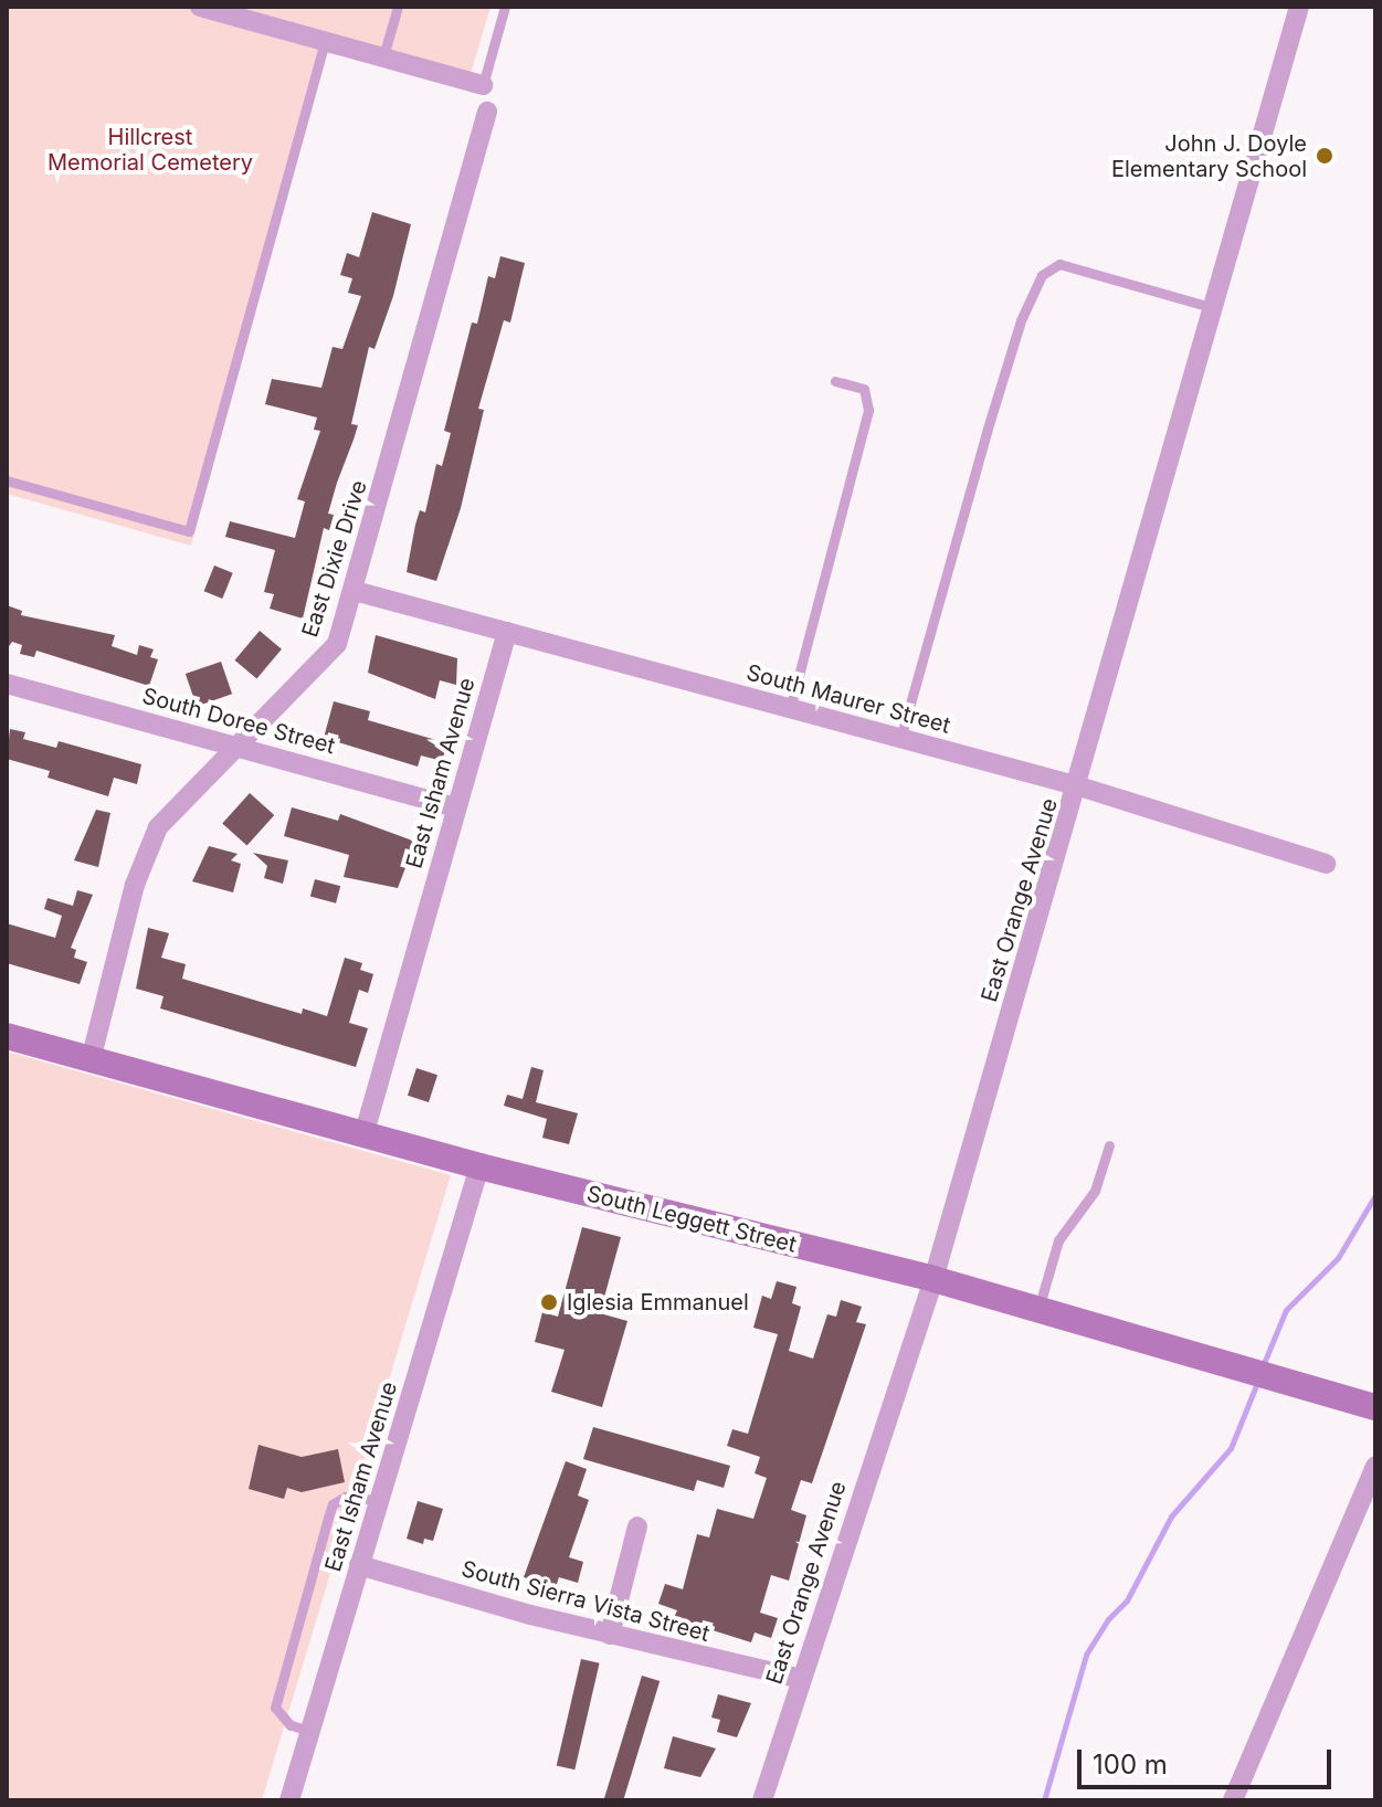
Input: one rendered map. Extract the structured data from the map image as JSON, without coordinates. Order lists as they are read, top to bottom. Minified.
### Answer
{"streets":{"street":["East Dixie Drive","South Maurer Street","South Doree Street","East Isham Avenue","East Orange Avenue","South Leggett Street","South Sierra Vista Street"]},"crossings":[["East Dixie Drive","South Maurer Street"],["East Dixie Drive","South Doree Street"],["East Dixie Drive","South Leggett Street"],["South Maurer Street","East Isham Avenue"],["South Maurer Street","East Orange Avenue"],["South Doree Street","East Isham Avenue"],["East Isham Avenue","South Leggett Street"],["East Isham Avenue","South Sierra Vista Street"],["East Orange Avenue","South Leggett Street"],["East Orange Avenue","South Sierra Vista Street"]],"parks":["Hillcrest Memorial Cemetery"],"places":["John J. Doyle Elementary School","Iglesia Emmanuel"],"scale_bar":"100 m"}
